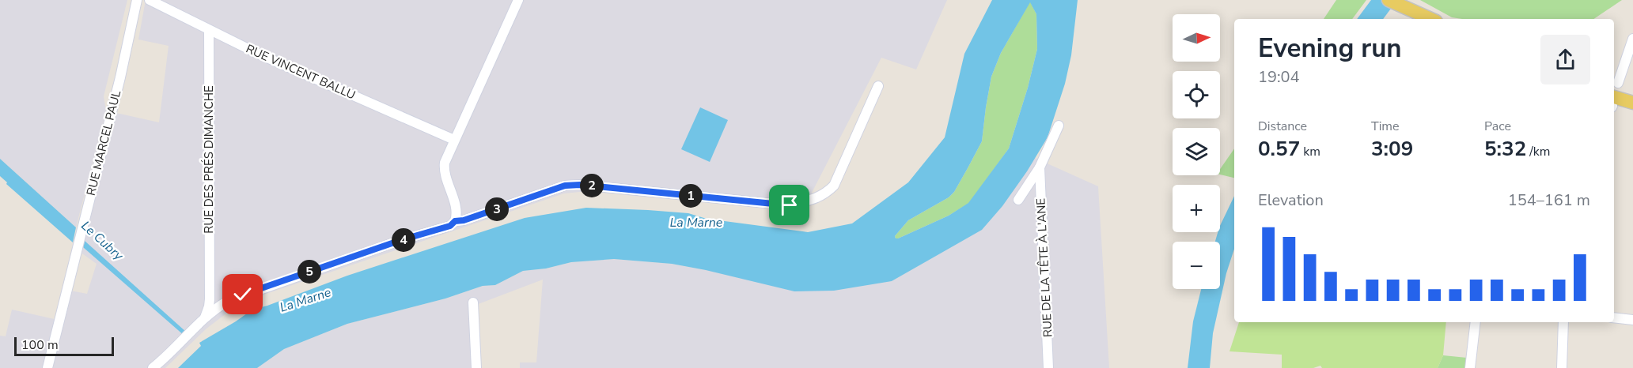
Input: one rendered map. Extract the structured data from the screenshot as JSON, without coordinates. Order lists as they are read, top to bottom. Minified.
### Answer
{"streets":{"street":["RUE VINCENT BALLU","RUE MARCEL PAUL","RUE DES PRÉS DIMANCHE","RUE DE LA TÊTE À L'ANE"]},"crossings":[["RUE VINCENT BALLU","RUE DES PRÉS DIMANCHE"]],"water":["La Marne","Le Cubry"],"scale_bar":"100 m","north":"right","page":{"map_buttons":["+","−"],"heading":["Evening run","19:04"],"stats":[["Distance","0.57 km"],["Time","3:09"],["Pace","5:32 /km"]],"pins":["2","1","3","4","5"],"chart":["Elevation","154–161 m"],"scale":"100 m"}}
